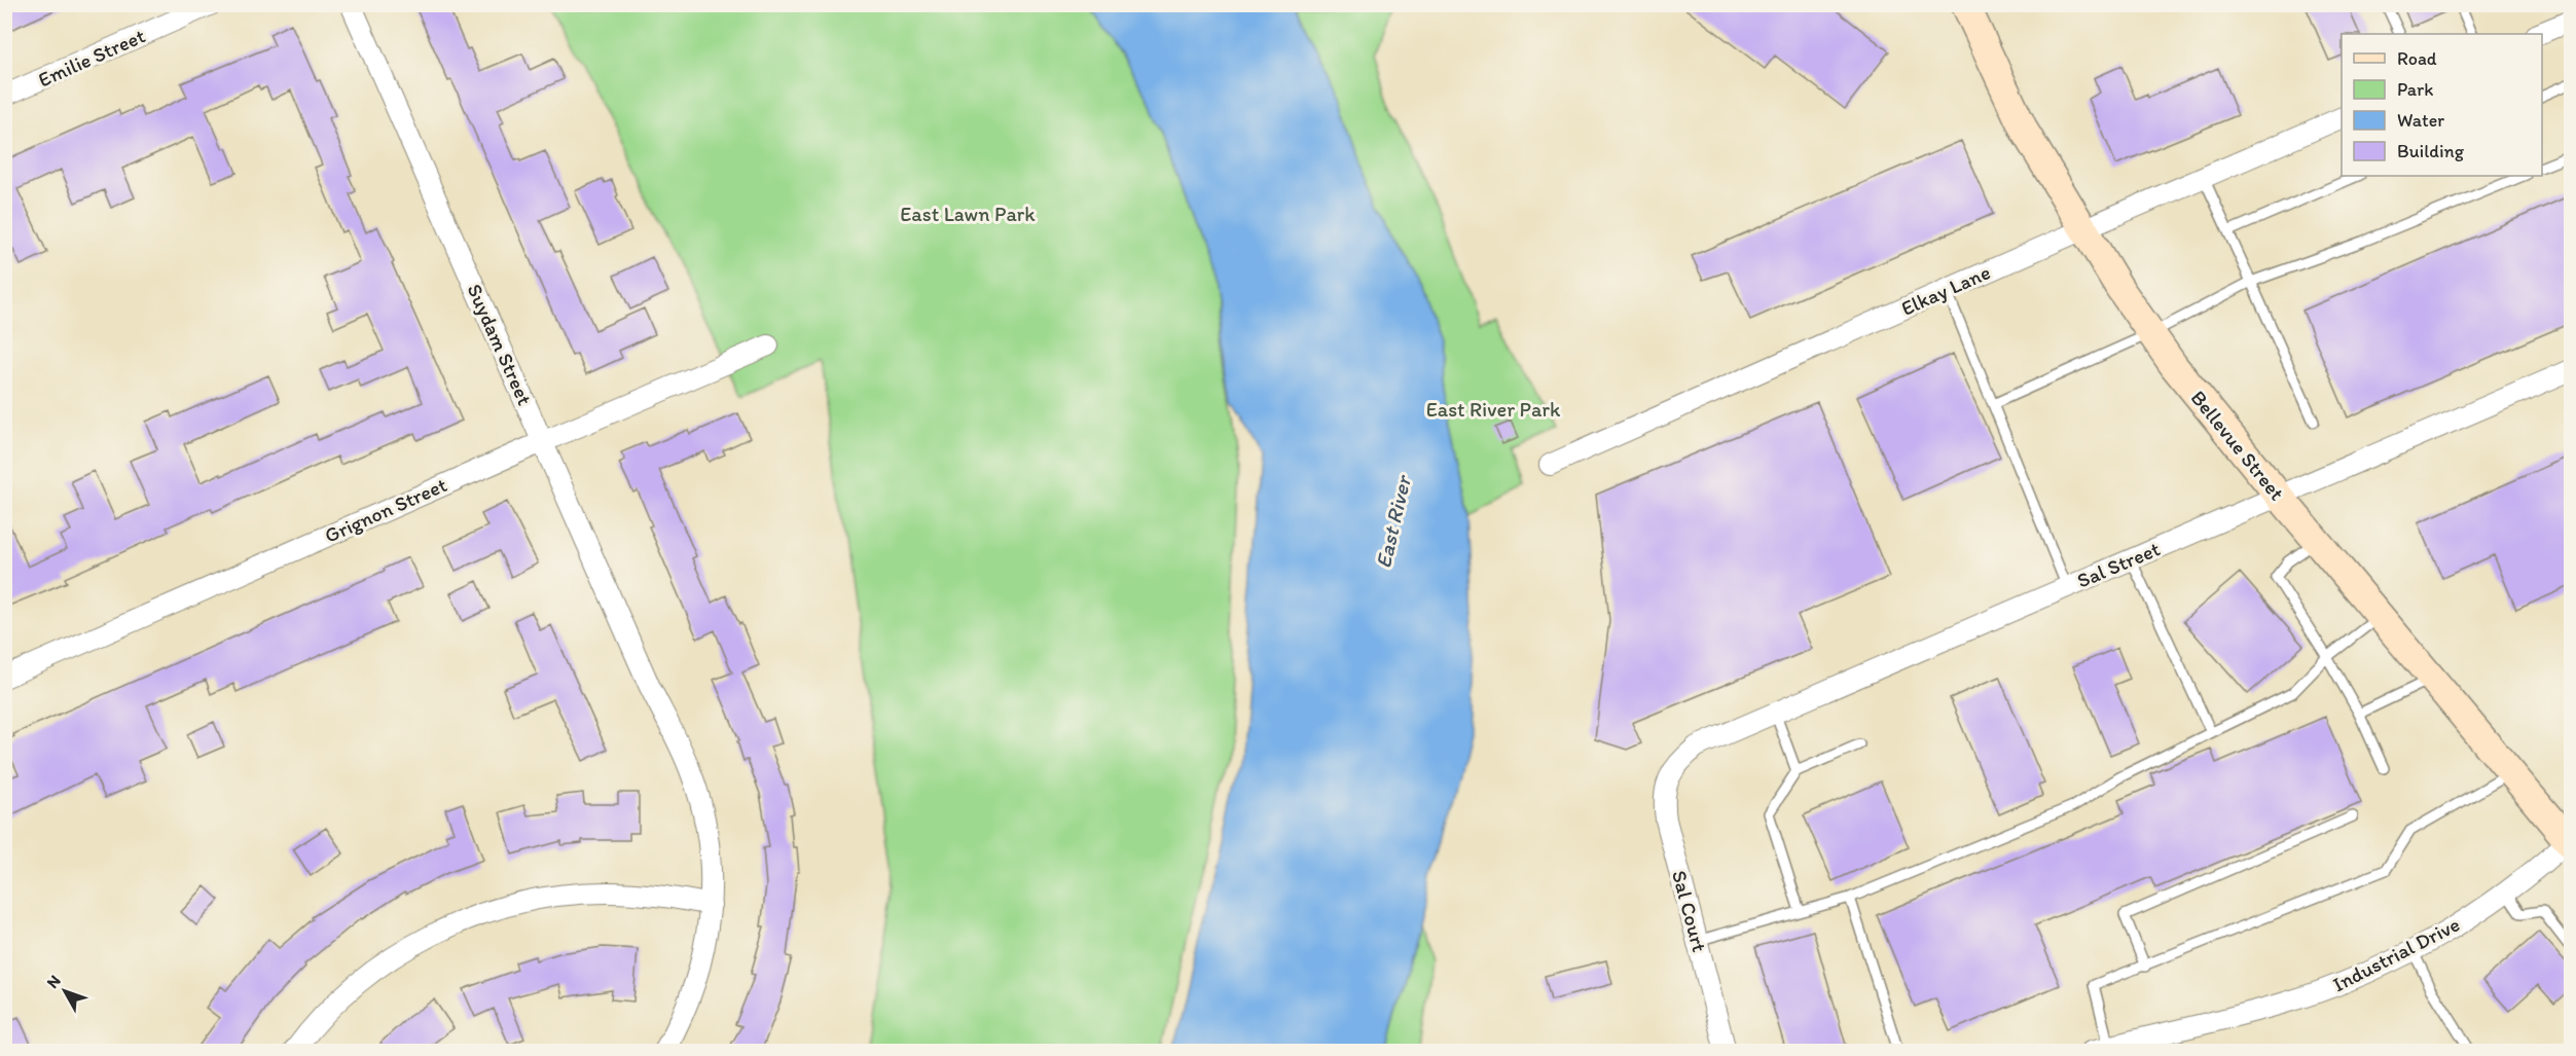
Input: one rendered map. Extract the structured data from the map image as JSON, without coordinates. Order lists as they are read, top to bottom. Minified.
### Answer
{"streets":{"street":["Emilie Street","Elkay Lane","Suydam Street","Bellevue Street","Grignon Street","Sal Street","Sal Court","Industrial Drive"]},"crossings":[["Elkay Lane","Bellevue Street"],["Suydam Street","Grignon Street"],["Bellevue Street","Sal Street"],["Bellevue Street","Industrial Drive"],["Sal Street","Sal Court"]],"water":["East River"],"parks":["East Lawn Park","East River Park"],"legend":["Road","Park","Water","Building"],"north":"top left"}
